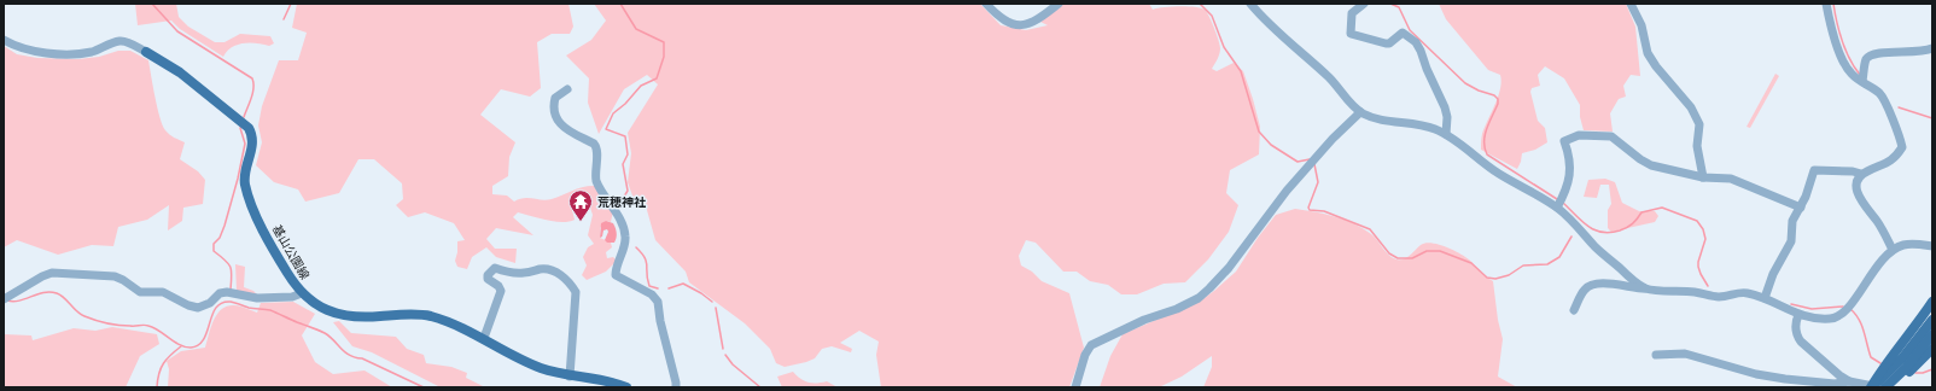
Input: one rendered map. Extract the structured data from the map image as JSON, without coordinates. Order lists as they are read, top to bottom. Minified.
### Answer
{"streets":{"main road":["基山公園線"]},"places":{"temple":["荒穂神社"]}}
